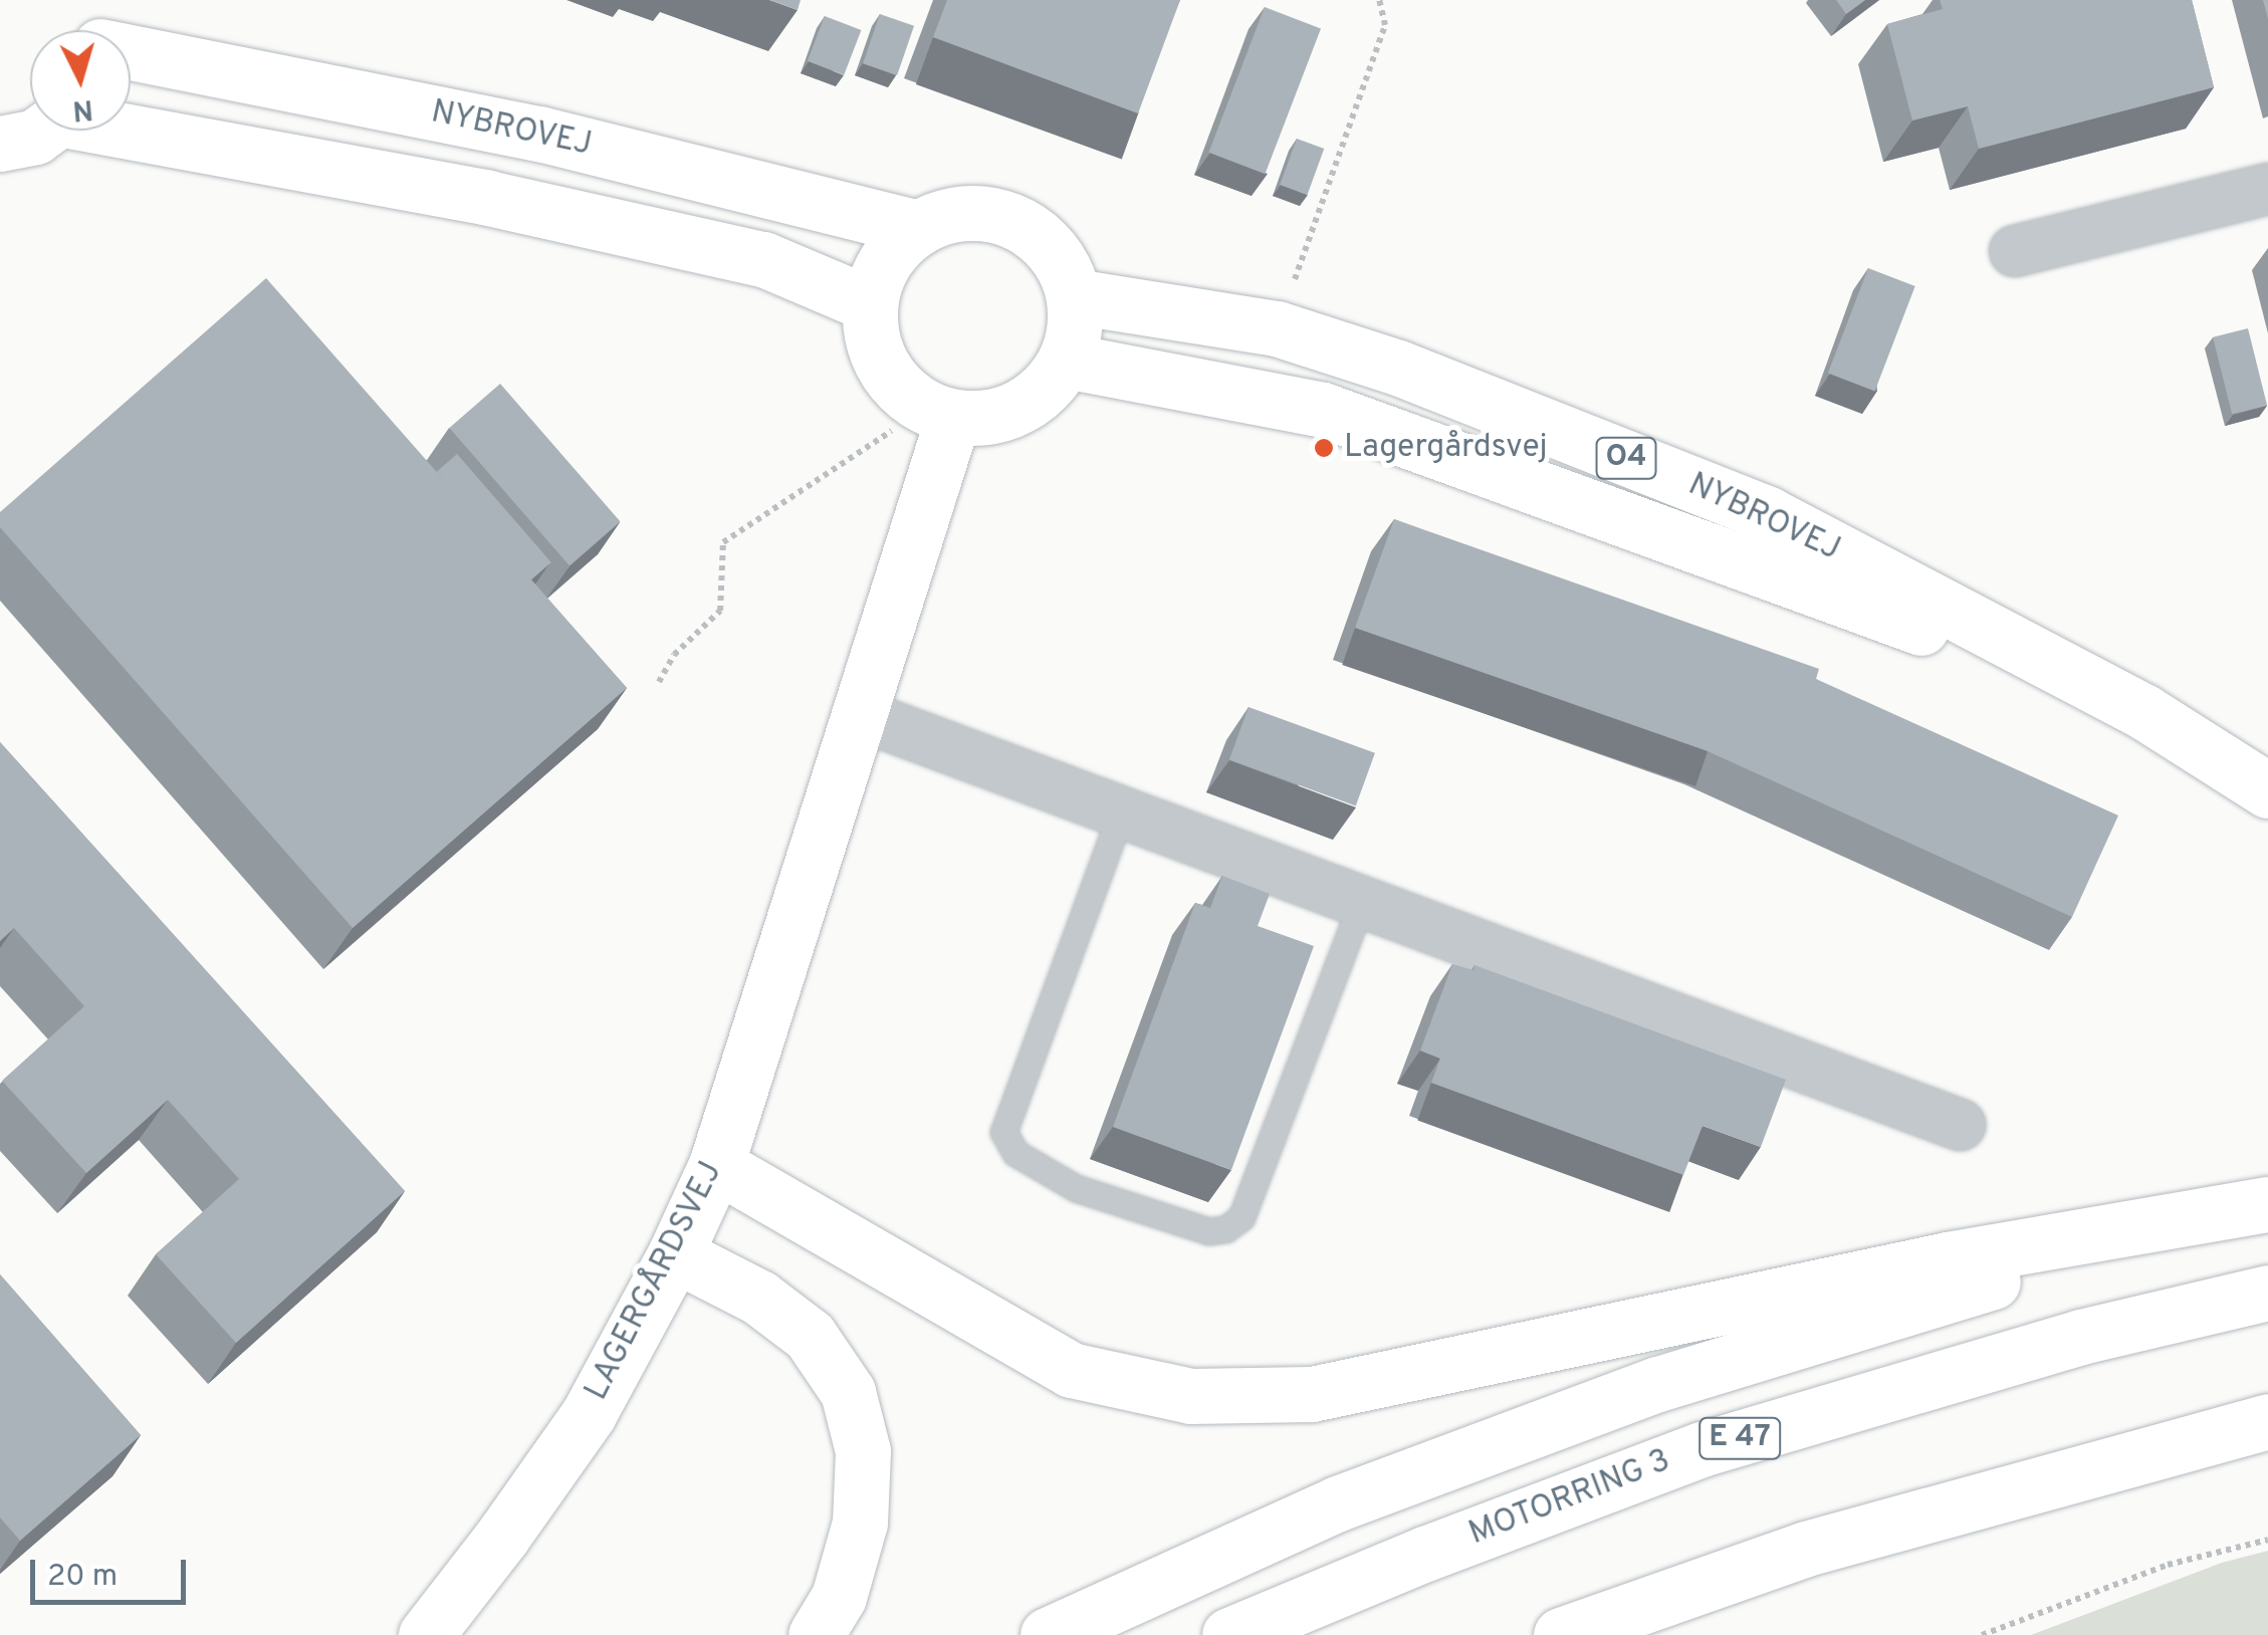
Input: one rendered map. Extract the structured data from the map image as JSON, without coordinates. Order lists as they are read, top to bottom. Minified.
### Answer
{"streets":{"main road":["NYBROVEJ","O4","LAGERGÅRDSVEJ","E 47","MOTORRING 3"]},"crossings":[["NYBROVEJ","LAGERGÅRDSVEJ"]],"places":["Lagergårdsvej"],"scale_bar":"20 m","north":"bottom"}
